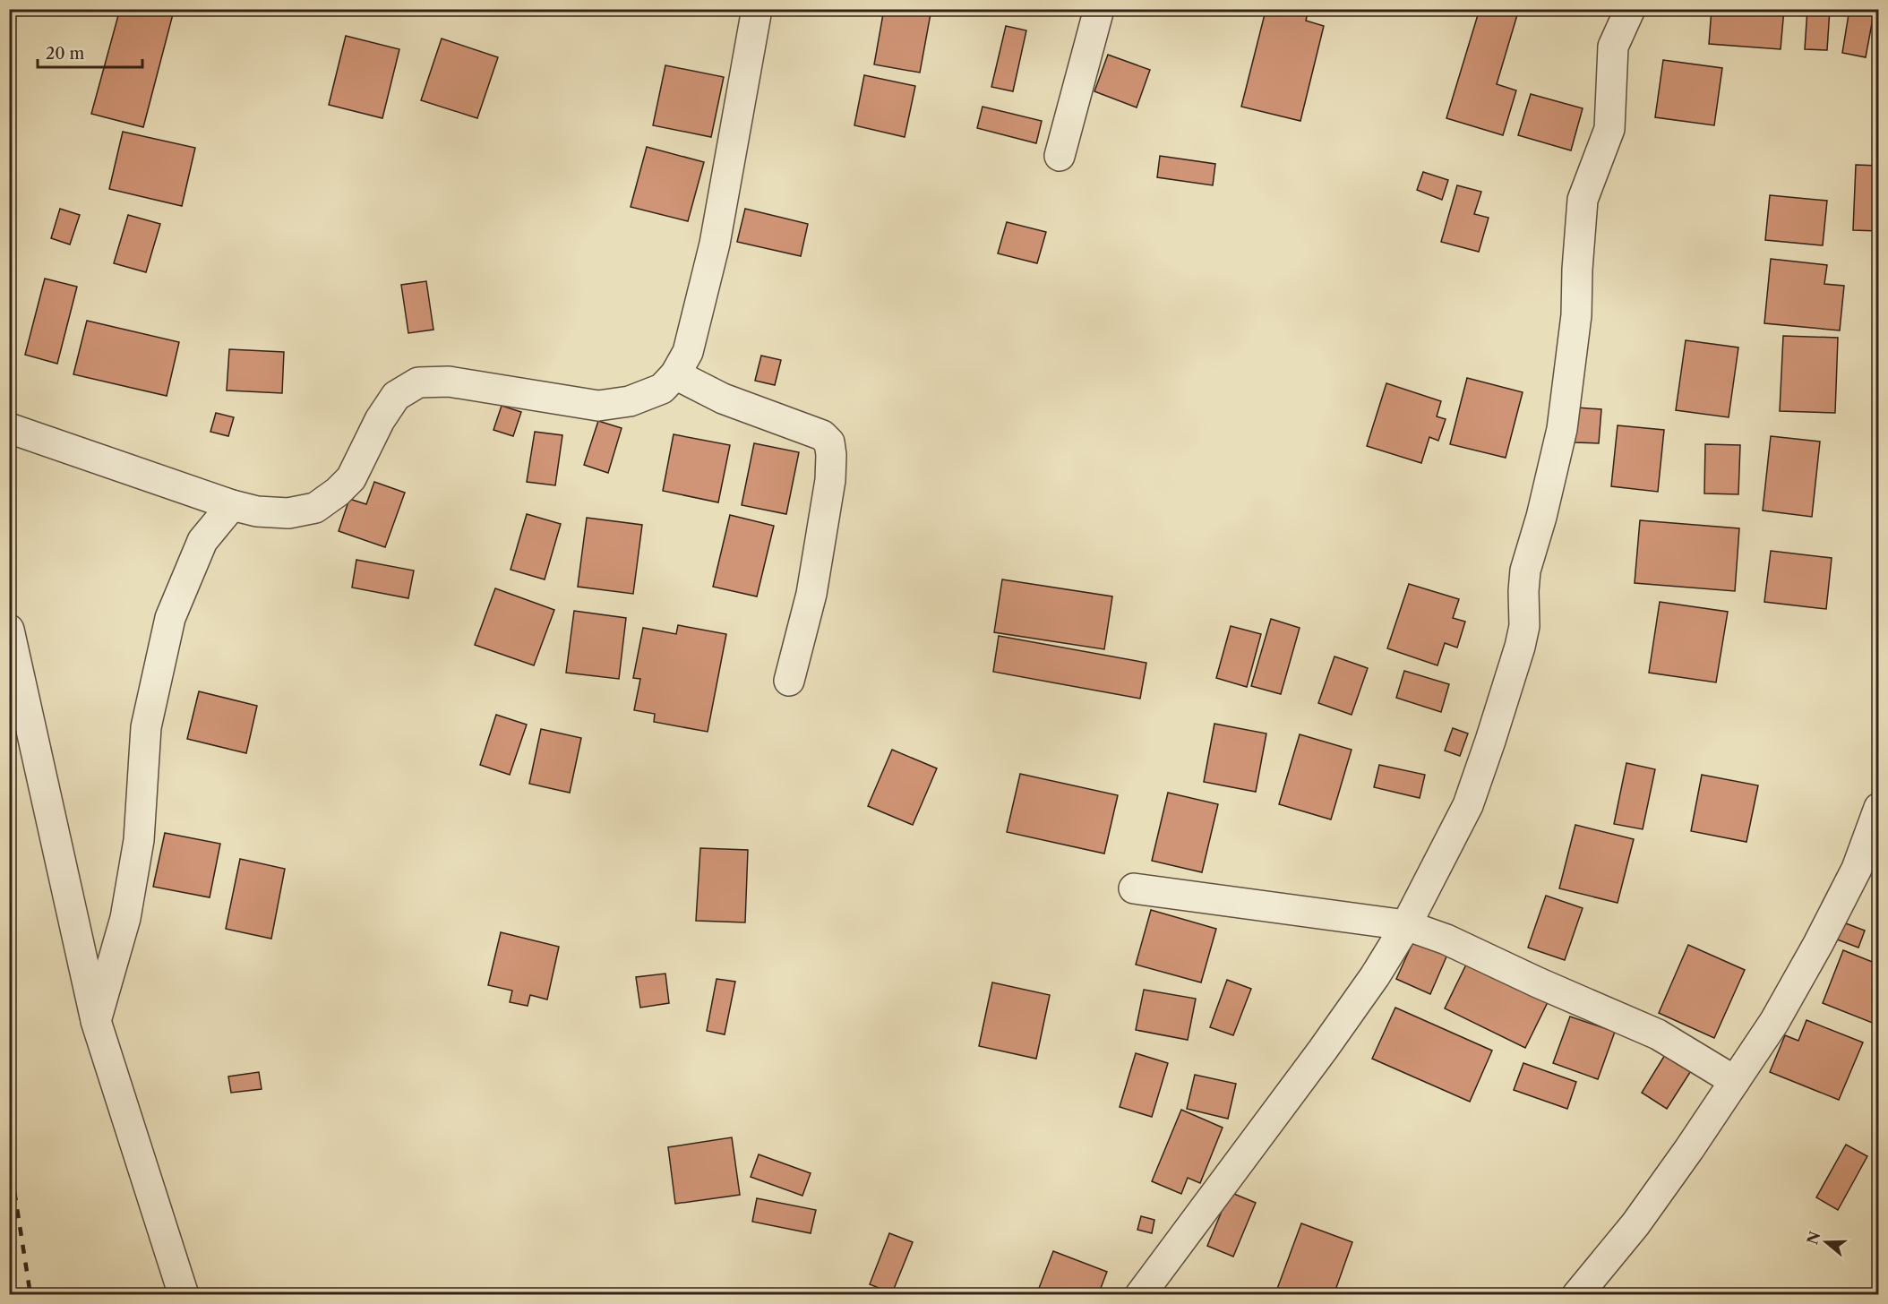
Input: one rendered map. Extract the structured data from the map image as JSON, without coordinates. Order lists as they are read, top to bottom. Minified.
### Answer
{"scale_bar":"20 m","north":"left"}
